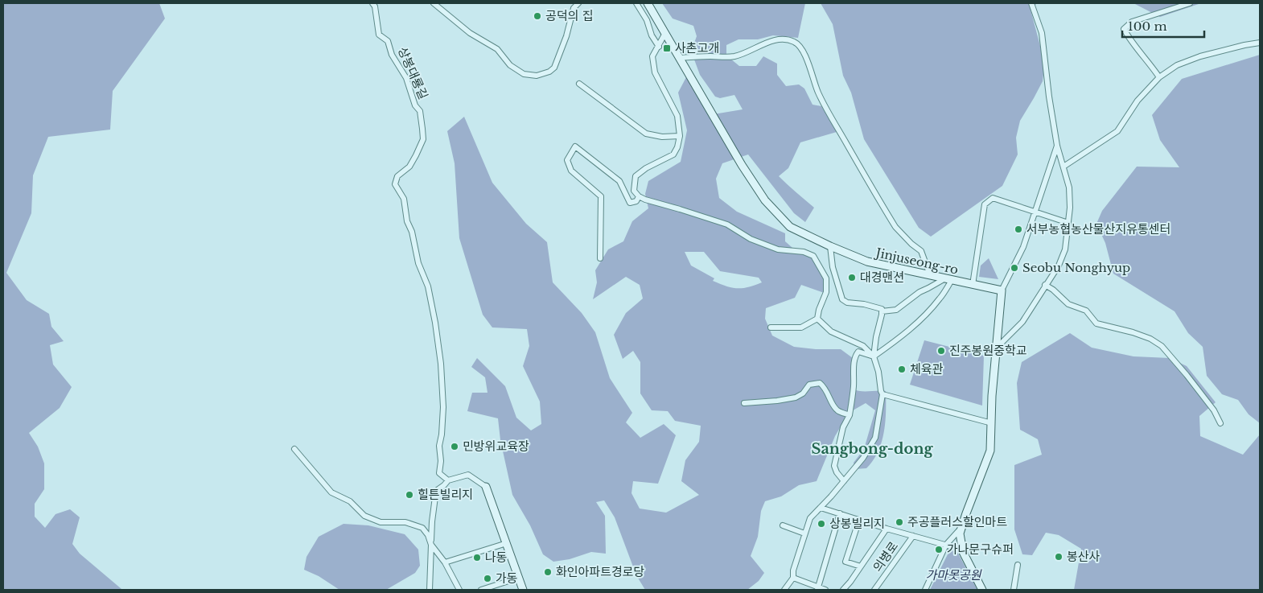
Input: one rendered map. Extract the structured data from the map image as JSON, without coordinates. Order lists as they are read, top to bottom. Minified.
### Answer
{"streets":{"main road":["Jinjuseong-ro"],"street":["의병로"]},"districts":["Sangbong-dong"],"parks":["가마못공원"],"places":{"other":["공덕의 집","서부농협농산물산지유통센터","Seobu Nonghyup","대경맨션","진주봉원중학교","체육관","민방위교육장","힐튼빌리지","주공플러스할인마트","상봉빌리지","가나문구슈퍼","봉산사","나동","화인아파트경로당","가동"],"transit":["사촌고개"]},"scale_bar":"100 m"}
